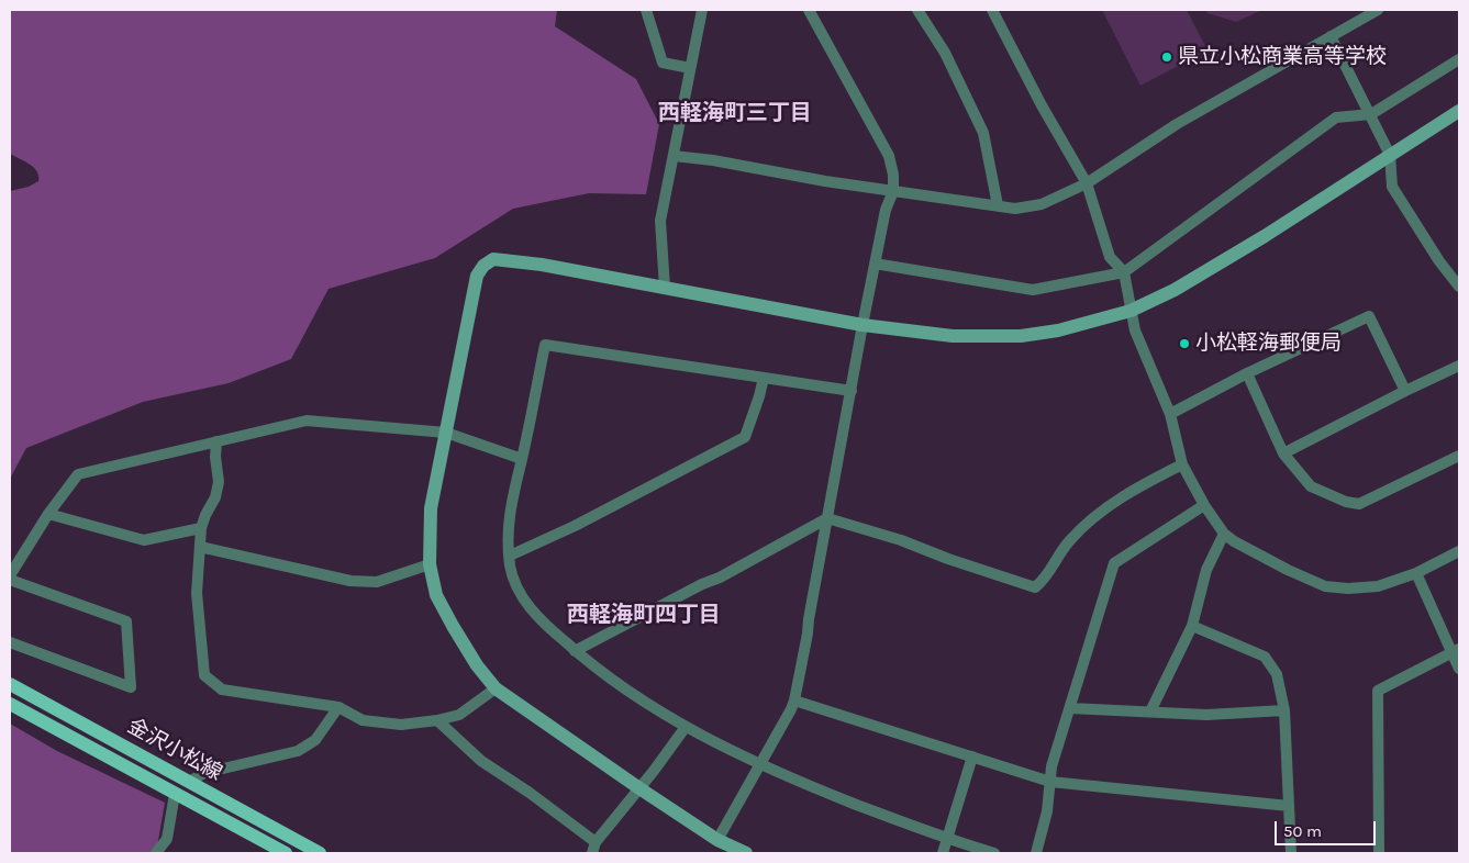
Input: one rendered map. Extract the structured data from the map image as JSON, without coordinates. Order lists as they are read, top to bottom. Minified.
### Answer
{"streets":{"main road":["金沢小松線"]},"districts":["西軽海町三丁目","西軽海町四丁目"],"places":["県立小松商業高等学校","小松軽海郵便局"],"scale_bar":"50 m"}
